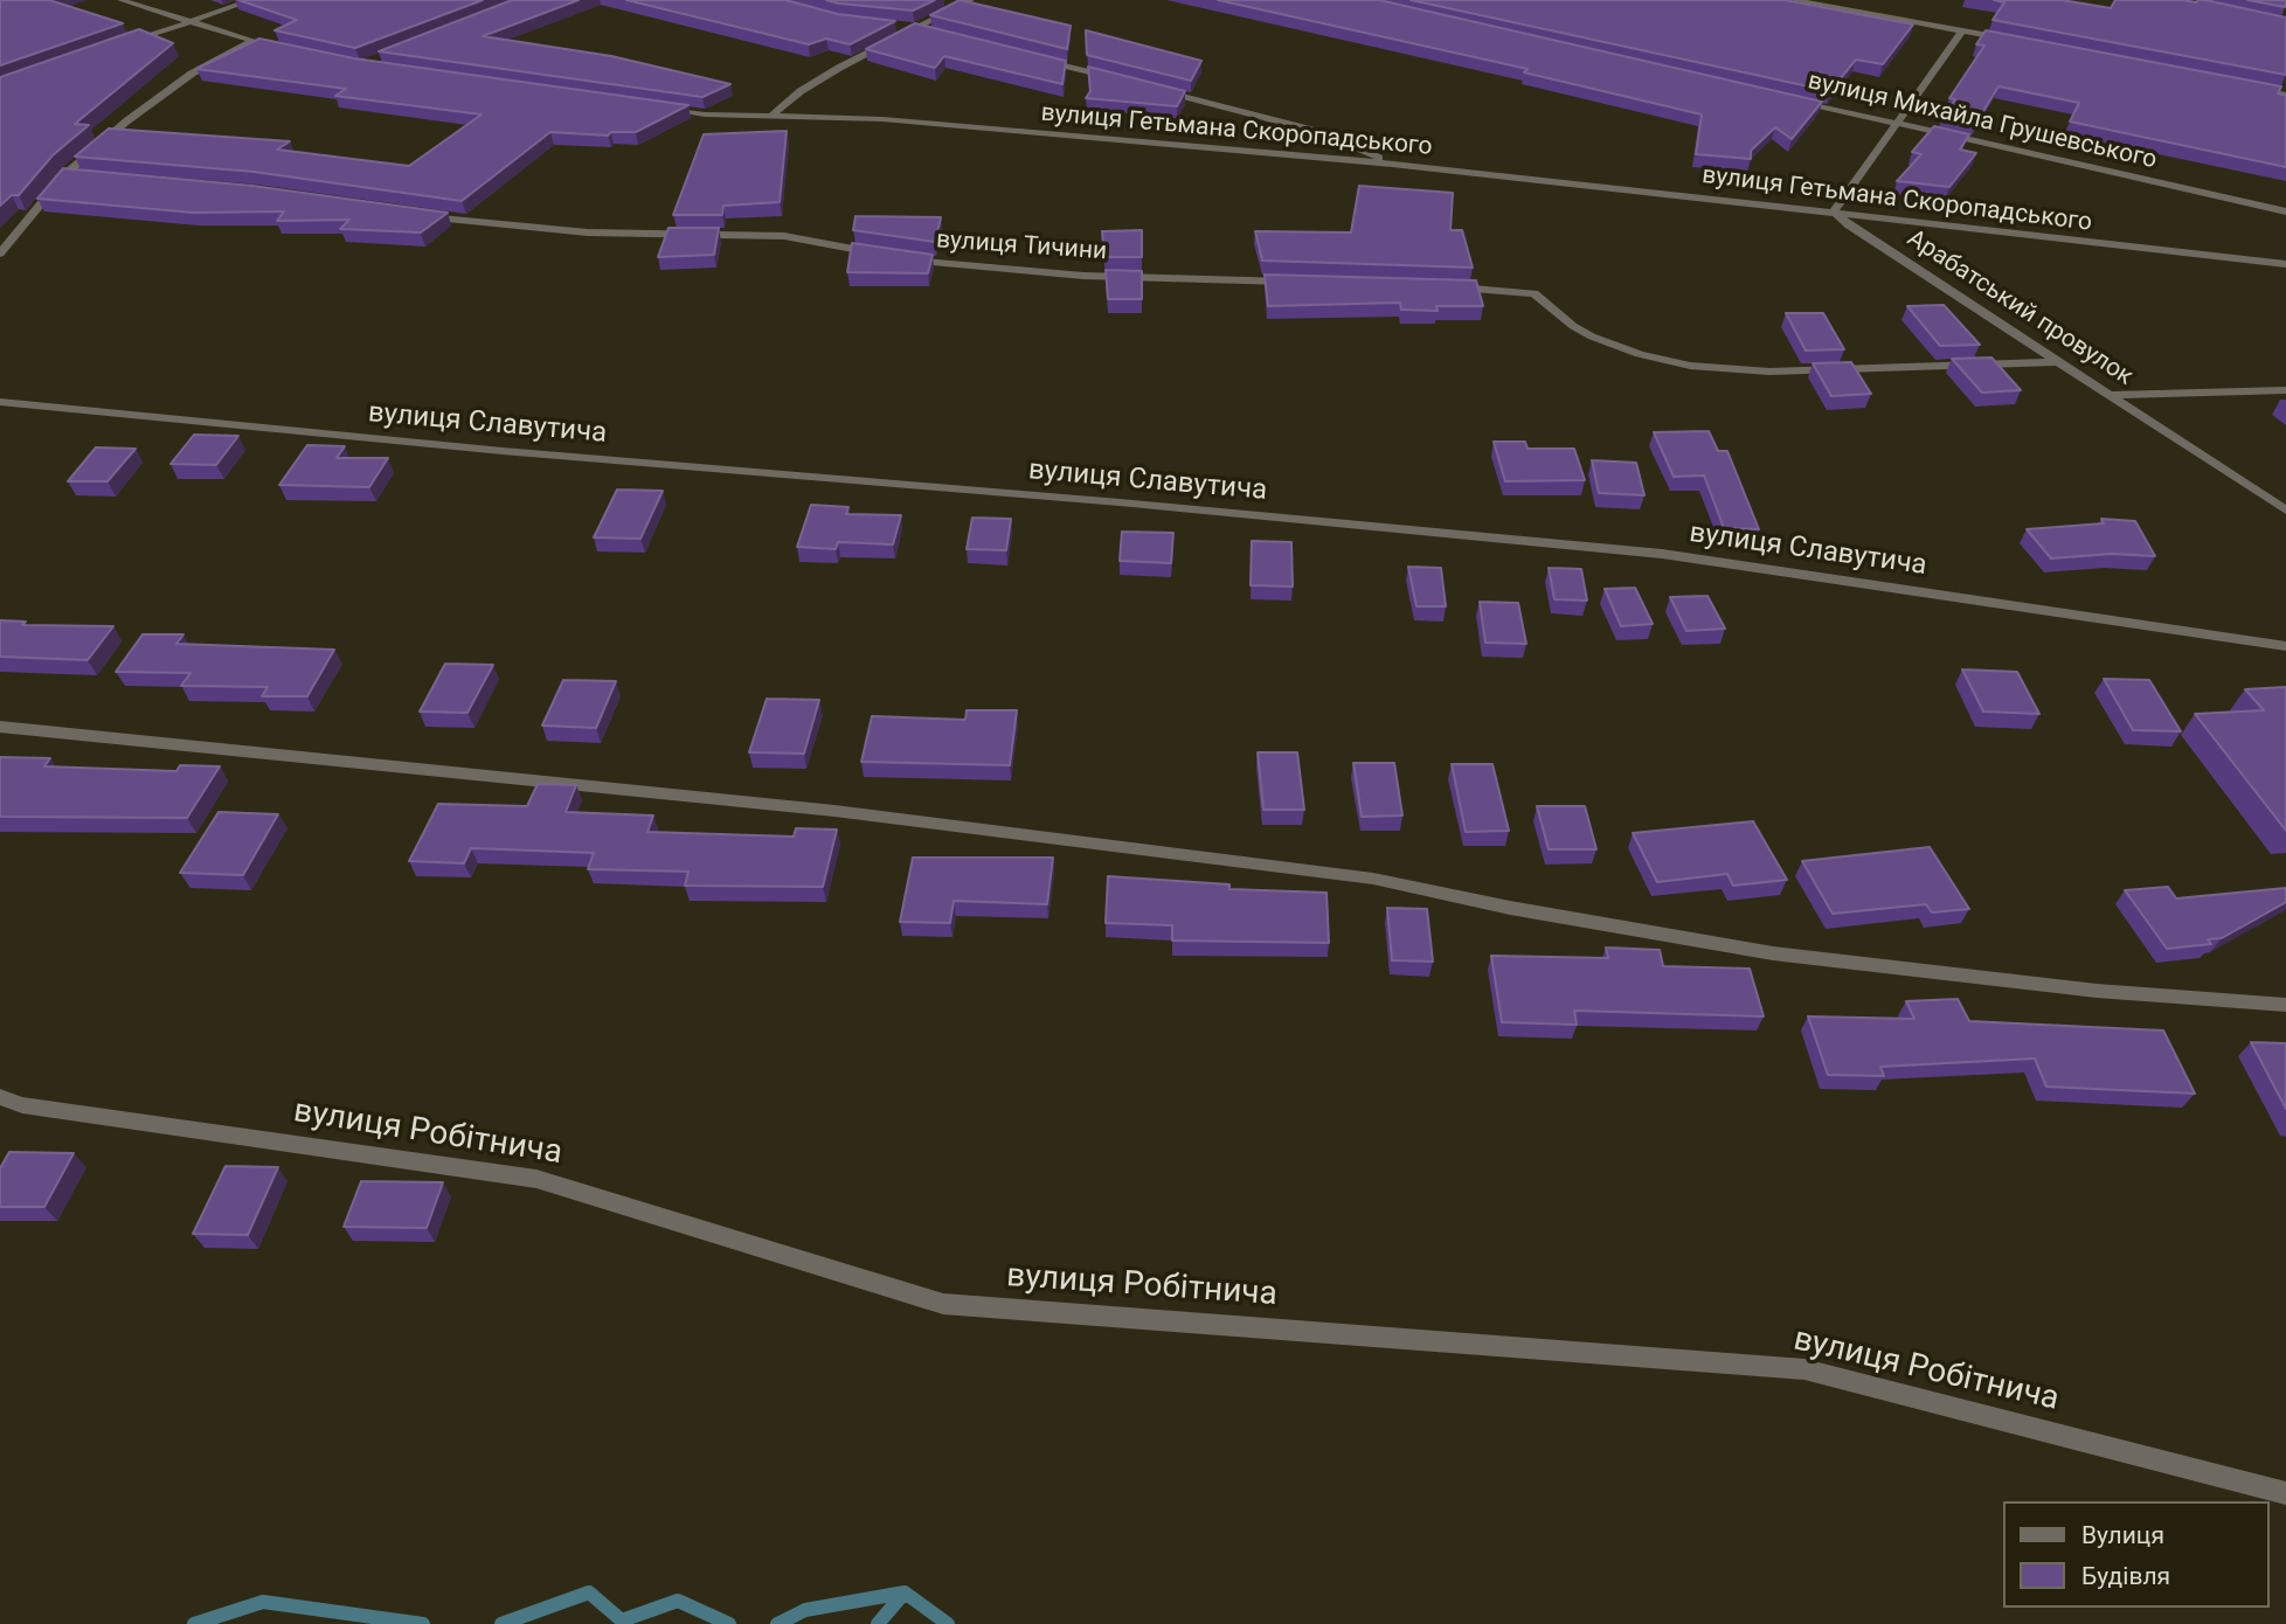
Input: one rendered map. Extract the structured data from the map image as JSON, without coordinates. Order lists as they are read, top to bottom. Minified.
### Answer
{"streets":{"street":["вулиця Михайла Грушевського","вулиця Гетьмана Скоропадського","вулиця Тичини","Арабатський провулок","вулиця Славутича","вулиця Робітнича"]},"crossings":[["вулиця Гетьмана Скоропадського","Арабатський провулок"]],"legend":["Вулиця","Будівля"]}
